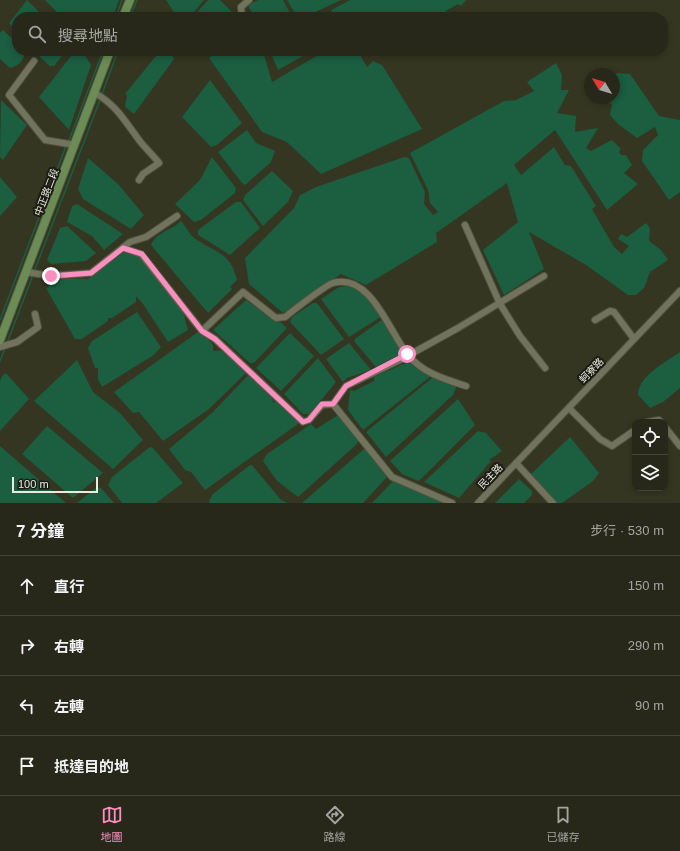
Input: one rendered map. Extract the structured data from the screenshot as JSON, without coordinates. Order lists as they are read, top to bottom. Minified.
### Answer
{"streets":{"main road":["中正路二段"],"street":["蚵寮路","民主路"]},"crossings":[["蚵寮路","民主路"]],"scale_bar":"100 m","north":"top left","page":{"search":"搜尋地點","scale":"100 m","heading":["7 分鐘","步行 · 530 m"],"list":[["直行","150 m"],["右轉","290 m"],["左轉","90 m"],"抵達目的地"],"nav":["地圖","路線","已儲存"]}}
